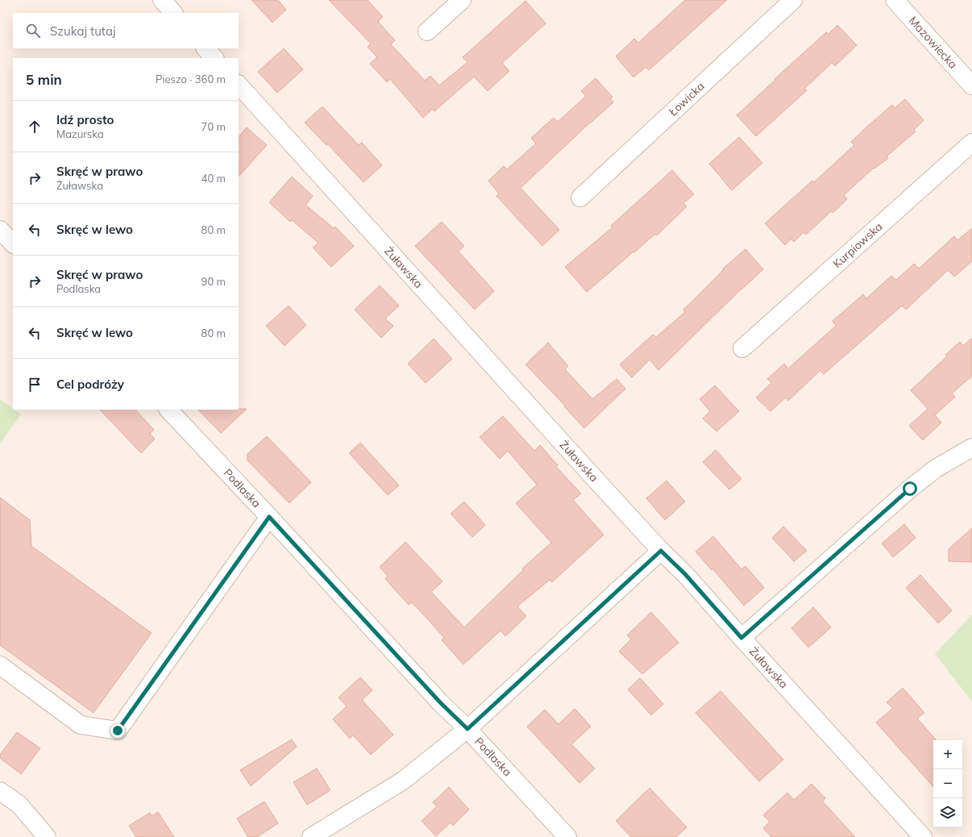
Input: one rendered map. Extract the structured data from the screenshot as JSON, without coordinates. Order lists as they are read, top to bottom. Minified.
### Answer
{"streets":{"street":["Mazowiecka","Łowicka","Kurpiowska","Żuławska","Podlaska"]},"page":{"search":"Szukaj tutaj","heading":["5 min","Pieszo · 360 m"],"list":[["Idź prosto","Mazurska","70 m"],["Skręć w prawo","Żuławska","40 m"],["Skręć w lewo","80 m"],["Skręć w prawo","Podlaska","90 m"],["Skręć w lewo","80 m"],"Cel podróży"],"map_buttons":["+","−"]}}
